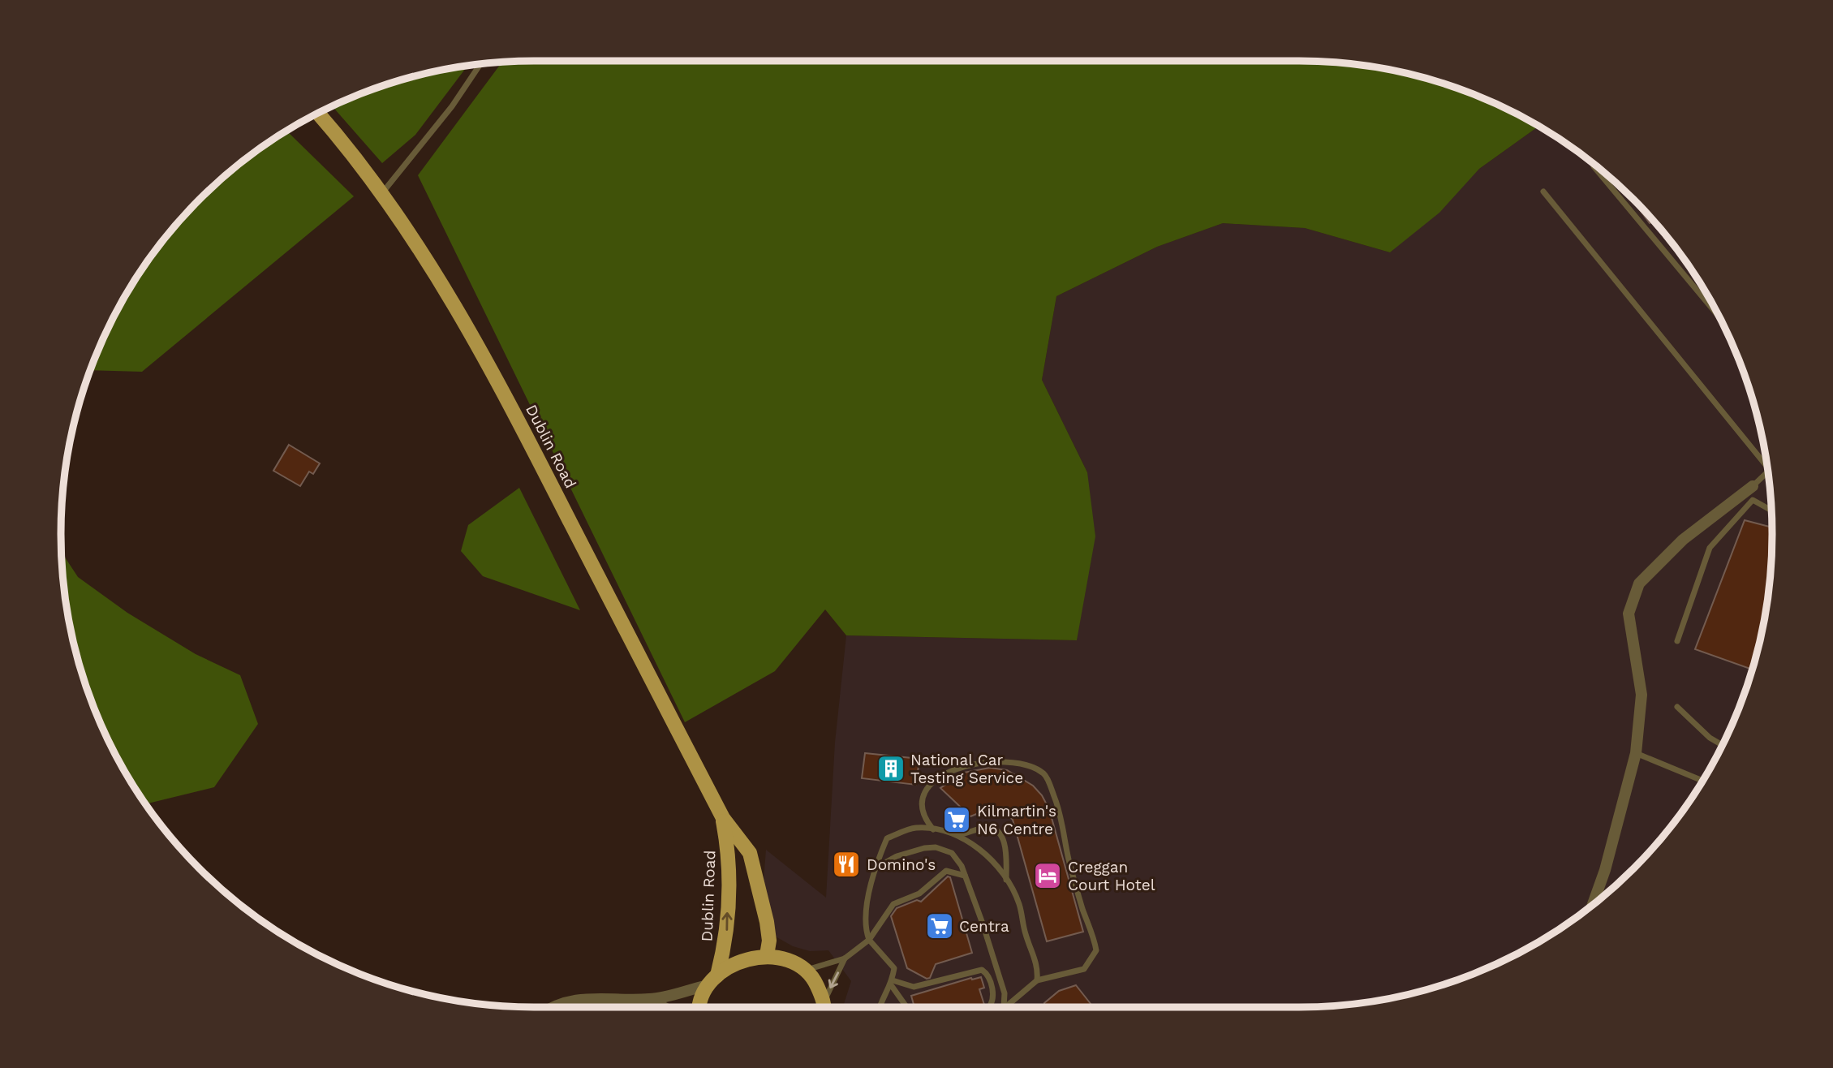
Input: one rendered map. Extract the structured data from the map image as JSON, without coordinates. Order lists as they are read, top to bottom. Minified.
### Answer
{"streets":{"main road":["Dublin Road"]},"places":{"building":["National Car Testing Service"],"supermarket":["Kilmartin's N6 Centre","Centra"],"restaurant":["Domino's"],"hotel":["Creggan Court Hotel"]}}
